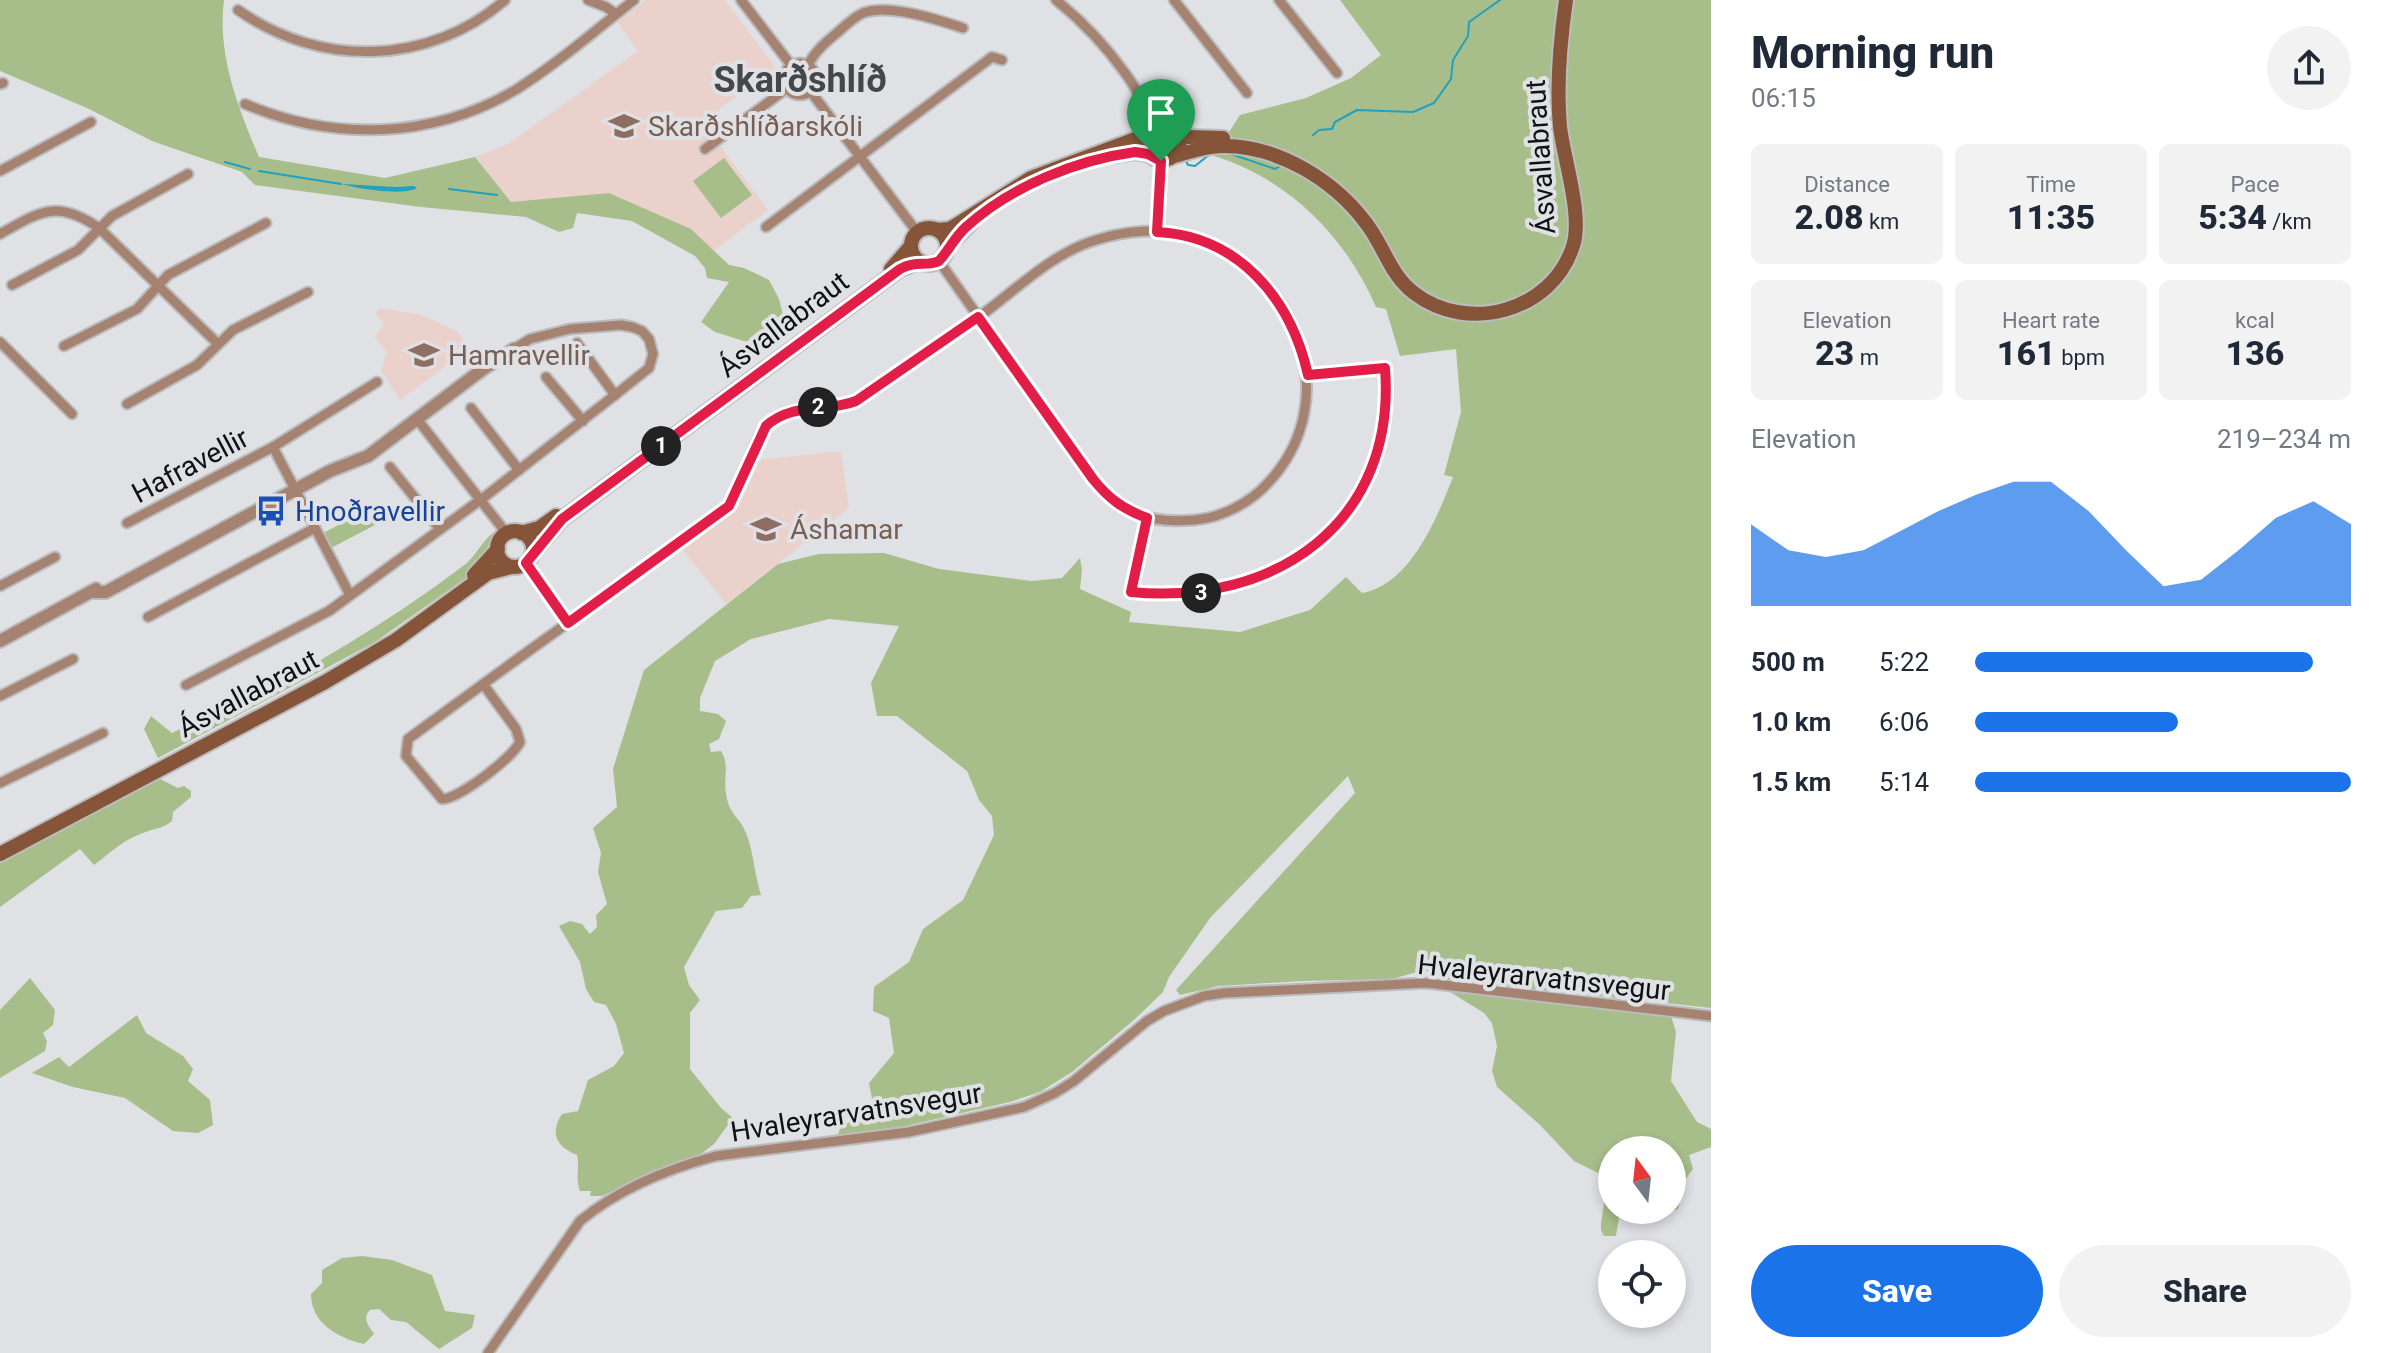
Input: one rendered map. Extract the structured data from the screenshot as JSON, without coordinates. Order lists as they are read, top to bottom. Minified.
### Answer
{"streets":{"main road":["Ásvallabraut"],"street":["Hafravellir","Hvaleyrarvatnsvegur"]},"districts":["Skarðshlíð"],"places":{"school or university":["Skarðshlíðarskóli","Hamravellir","Áshamar"],"bus stop":["Hnoðravellir"]},"north":"top","page":{"heading":["Morning run","06:15"],"stats":[["Distance","2.08 km"],["Time","11:35"],["Pace","5:34 /km"],["Elevation","23 m"],["Heart rate","161 bpm"],["kcal","136"]],"pins":["2","1","3"],"chart":["Elevation","219–234 m"],"list":[{"name":"500 m","note":"5:22"},{"name":"1.0 km","note":"6:06"},{"name":"1.5 km","note":"5:14"}],"buttons":["Save","Share"]}}
